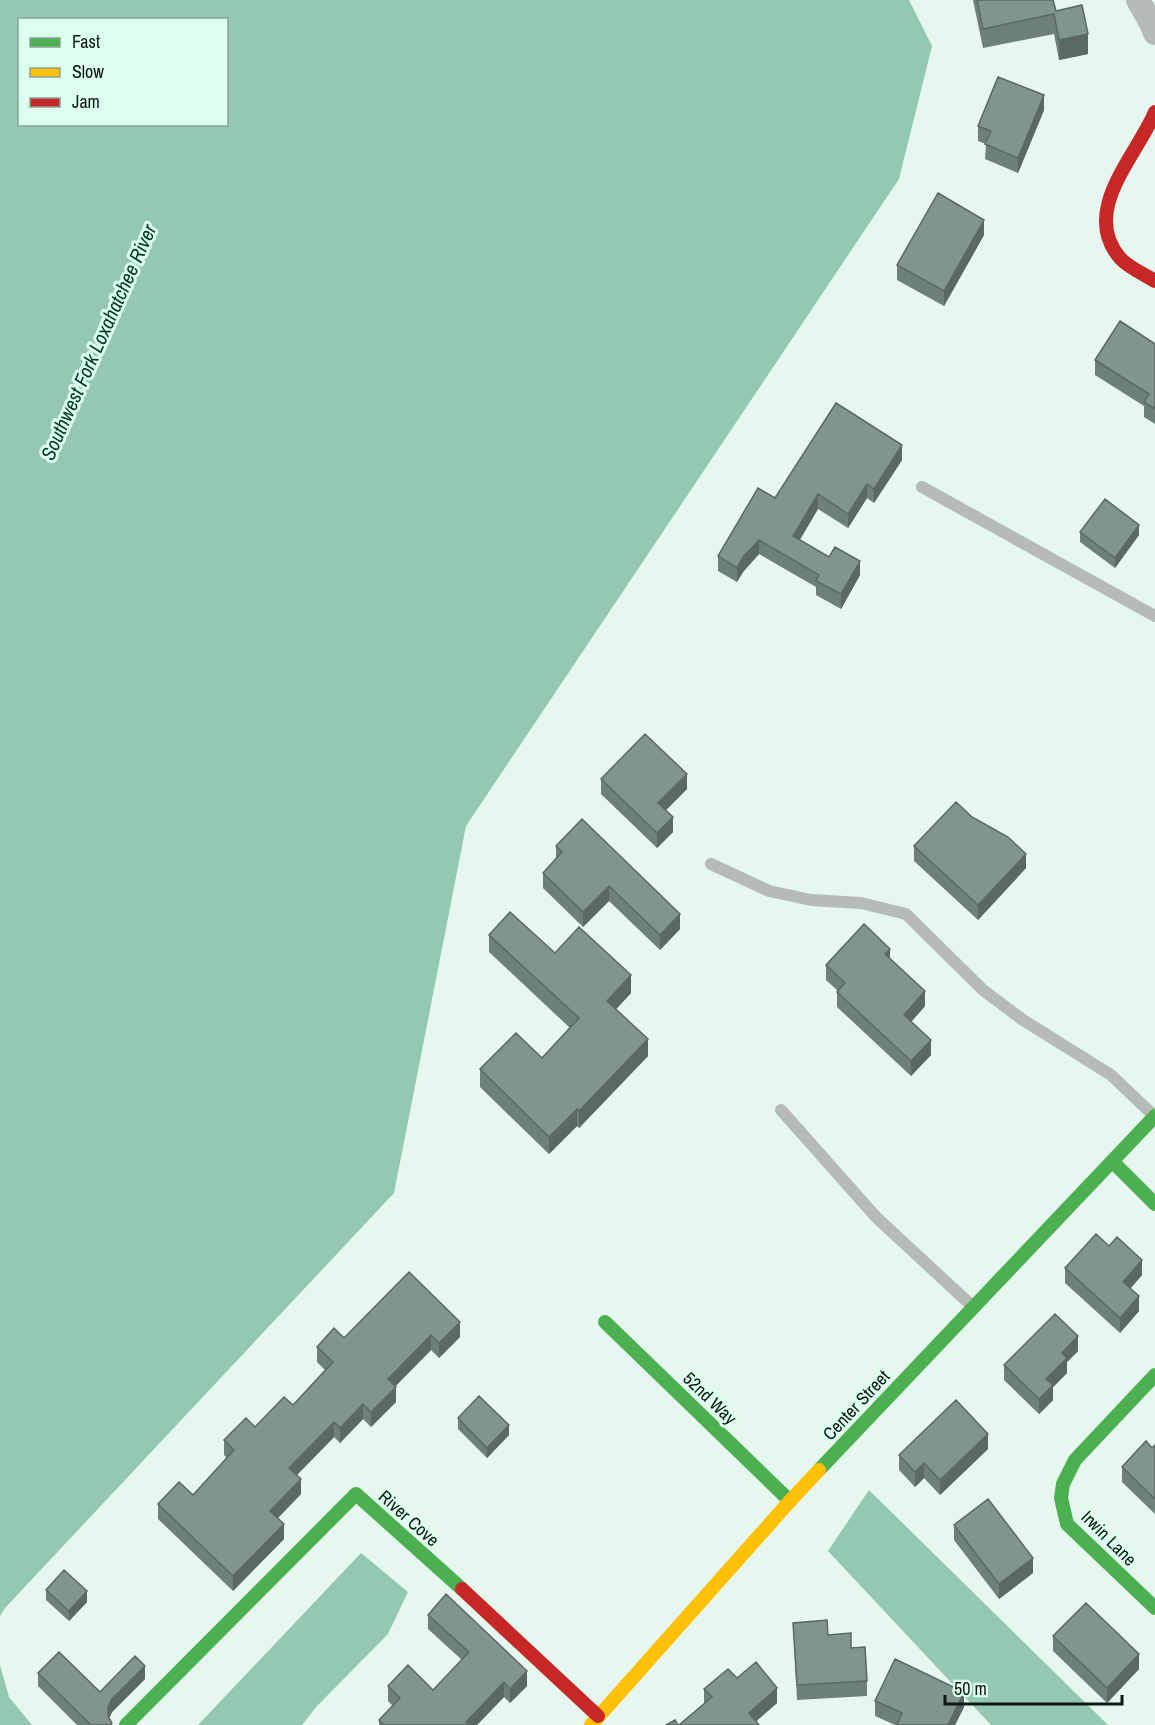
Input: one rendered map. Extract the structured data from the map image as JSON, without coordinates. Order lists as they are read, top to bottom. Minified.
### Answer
{"streets":{"street":["52nd Way","Center Street","River Cove","Irwin Lane"]},"crossings":[["52nd Way","Center Street"],["Center Street","River Cove"]],"water":["Southwest Fork Loxahatchee River"],"legend":["Fast","Slow","Jam"],"scale_bar":"50 m"}
